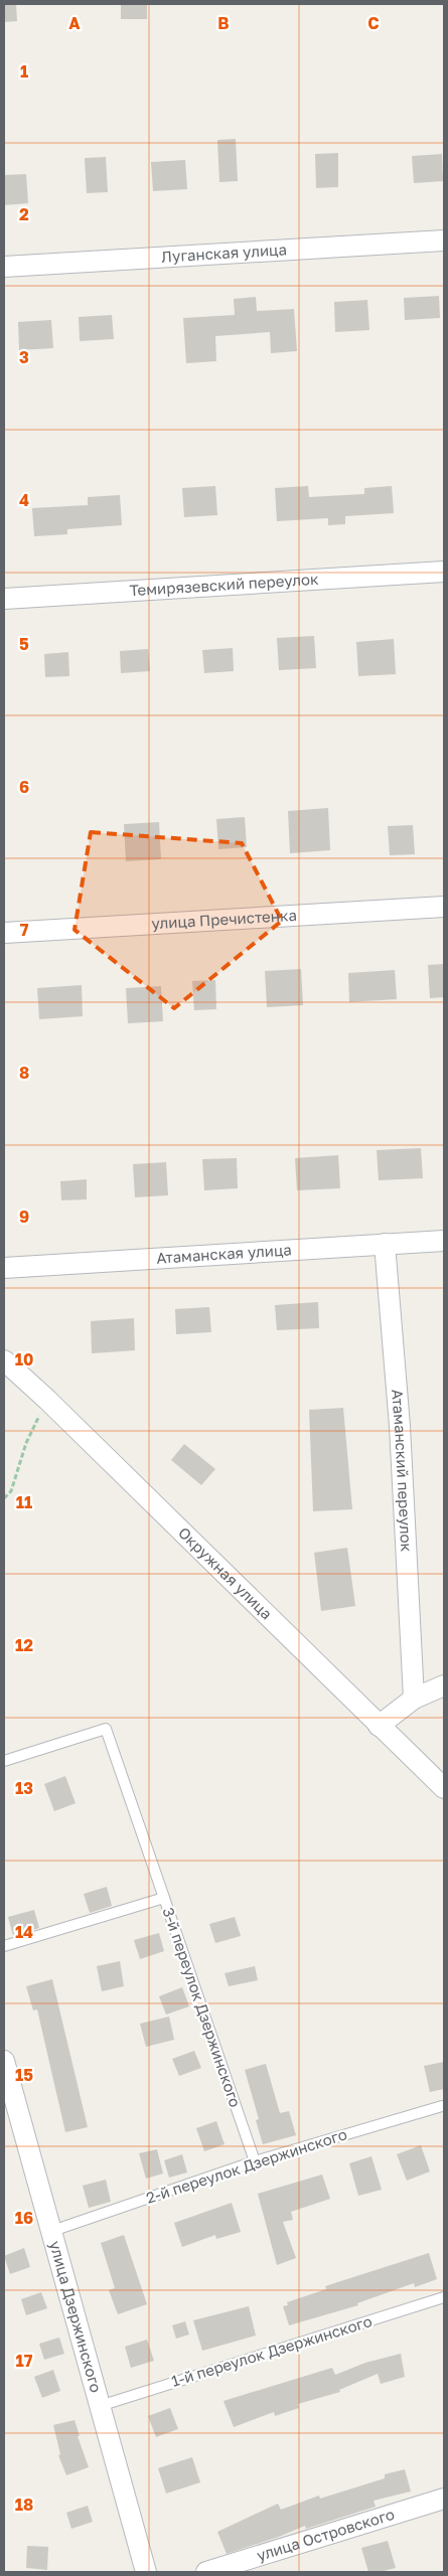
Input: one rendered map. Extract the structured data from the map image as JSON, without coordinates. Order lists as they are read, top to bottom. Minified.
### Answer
{"streets":{"street":["Луганская улица","Темирязевский переулок","улица Пречистенка","Атаманская улица","Атаманский переулок","Окружная улица","улица Дзержинского","улица Островского"],"lane":["3-й переулок Дзержинского","2-й переулок Дзержинского","1-й переулок Дзержинского"]},"crossings":[["Атаманская улица","Атаманский переулок"],["3-й переулок Дзержинского","2-й переулок Дзержинского"],["2-й переулок Дзержинского","улица Дзержинского"],["улица Дзержинского","1-й переулок Дзержинского"]],"grid":{"columns":["A","B","C"],"rows":["1","2","3","4","5","6","7","8","9","10","11","12","13","14","15","16","17","18"]}}
